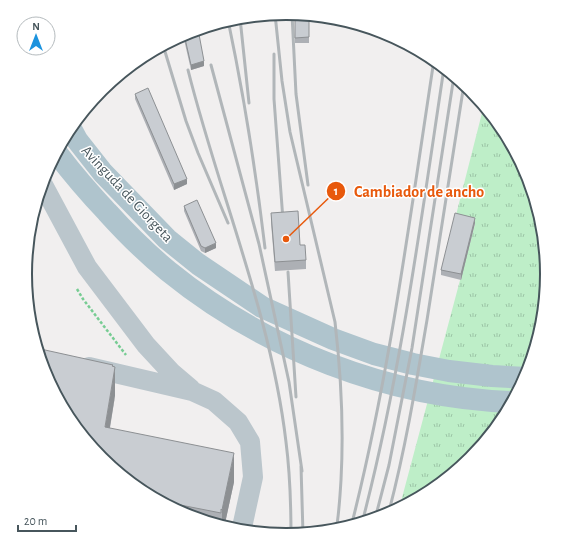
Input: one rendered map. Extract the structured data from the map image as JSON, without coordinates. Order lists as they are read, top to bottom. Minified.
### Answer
{"streets":{"main road":["Avinguda de Giorgeta"]},"places":["Cambiador de ancho"],"scale_bar":"20 m","north":"top"}
